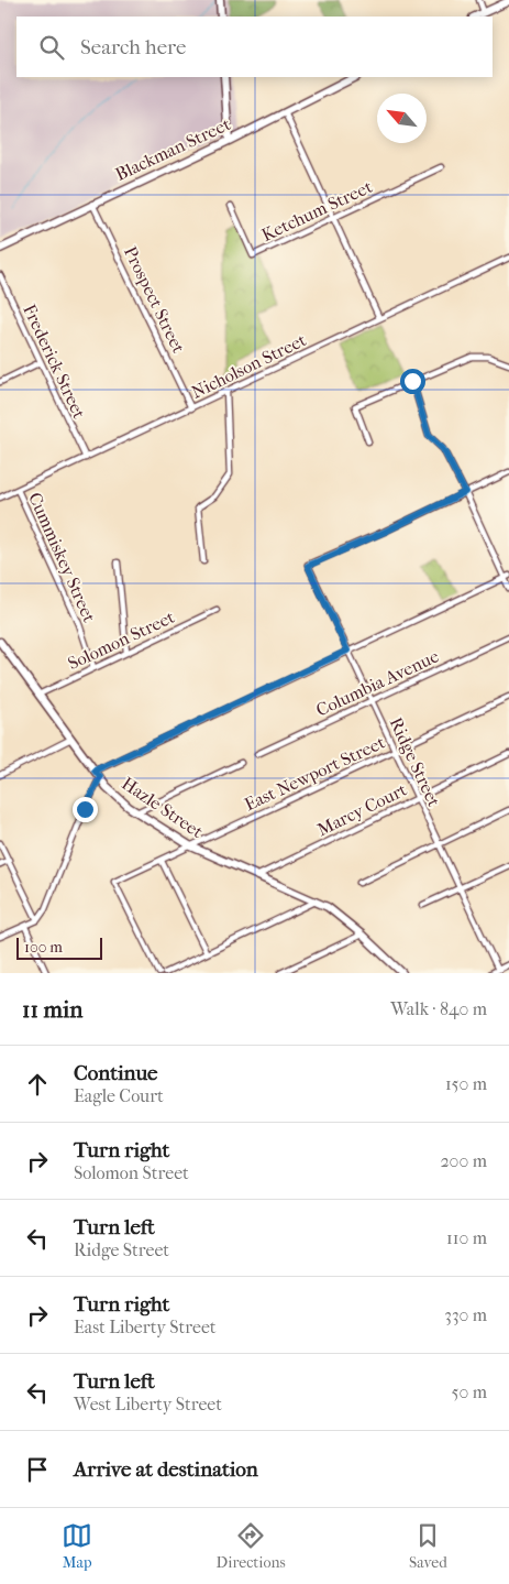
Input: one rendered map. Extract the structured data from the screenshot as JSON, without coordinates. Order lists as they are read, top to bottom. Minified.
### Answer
{"streets":{"main road":["Blackman Street","Hazle Street"],"street":["Ketchum Street","Prospect Street","Frederick Street","Nicholson Street","Cummiskey Street","Solomon Street","Columbia Avenue","Ridge Street","East Newport Street","Marcy Court"]},"crossings":[["Blackman Street","Prospect Street"],["Prospect Street","Nicholson Street"],["Frederick Street","Nicholson Street"],["Nicholson Street","Cummiskey Street"],["Cummiskey Street","Solomon Street"],["Solomon Street","Hazle Street"],["Columbia Avenue","Ridge Street"],["Ridge Street","East Newport Street"],["Ridge Street","Marcy Court"],["East Newport Street","Hazle Street"],["Hazle Street","Marcy Court"]],"scale_bar":"100 m","north":"top left","page":{"search":"Search here","scale":"100 m","heading":["11 min","Walk · 840 m"],"list":[["Continue","Eagle Court","150 m"],["Turn right","Solomon Street","200 m"],["Turn left","Ridge Street","110 m"],["Turn right","East Liberty Street","330 m"],["Turn left","West Liberty Street","50 m"],"Arrive at destination"],"nav":["Map","Directions","Saved"]}}
